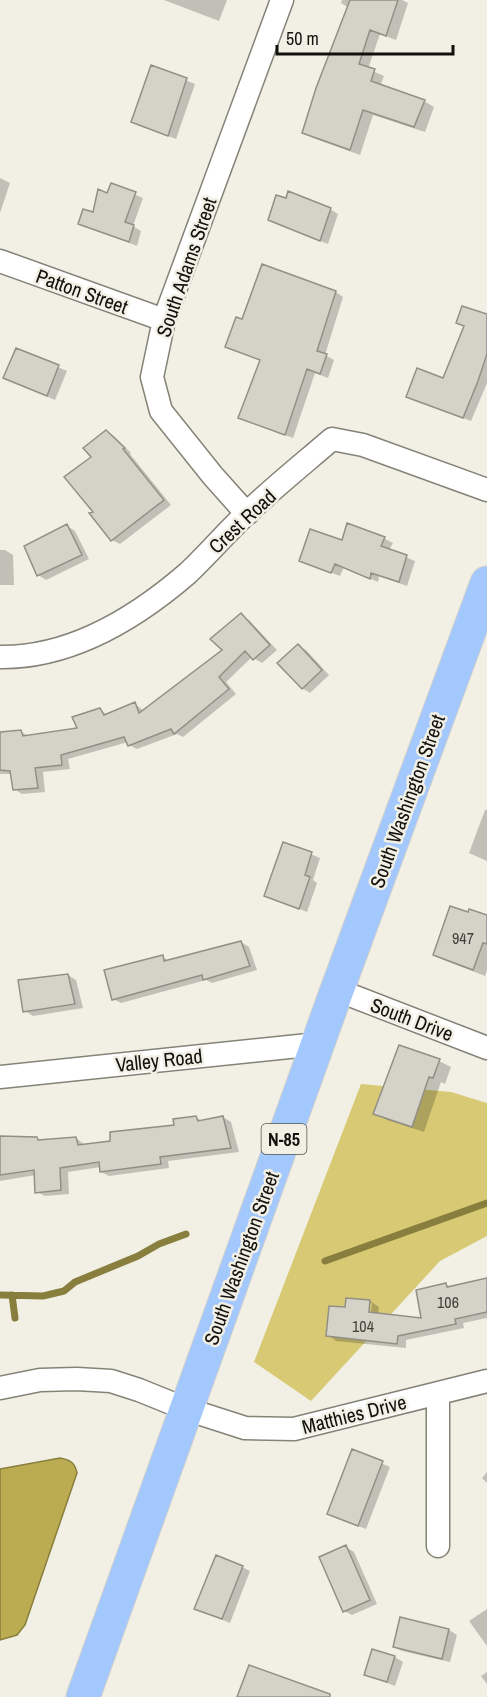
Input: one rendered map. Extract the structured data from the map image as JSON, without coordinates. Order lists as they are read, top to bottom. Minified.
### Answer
{"streets":{"main road":["South Washington Street","N-85"],"street":["South Adams Street","Patton Street","Crest Road","South Drive","Valley Road","Matthies Drive"]},"crossings":[["South Adams Street","Patton Street"],["South Adams Street","Crest Road"],["South Washington Street","South Drive"],["South Washington Street","Valley Road"],["South Washington Street","Matthies Drive"]],"house_numbers":["947","106","104"],"scale_bar":"50 m"}
